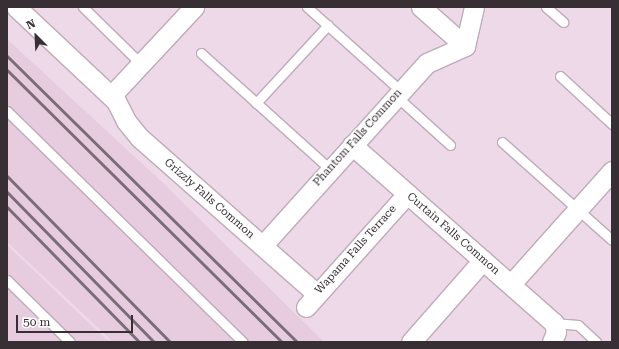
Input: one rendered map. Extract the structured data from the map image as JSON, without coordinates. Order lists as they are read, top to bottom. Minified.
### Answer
{"streets":{"street":["Phantom Falls Common","Grizzly Falls Common","Curtain Falls Common","Wapama Falls Terrace"]},"crossings":[["Phantom Falls Common","Grizzly Falls Common"],["Phantom Falls Common","Curtain Falls Common"],["Grizzly Falls Common","Wapama Falls Terrace"],["Curtain Falls Common","Wapama Falls Terrace"]],"scale_bar":"50 m","north":"top left"}
